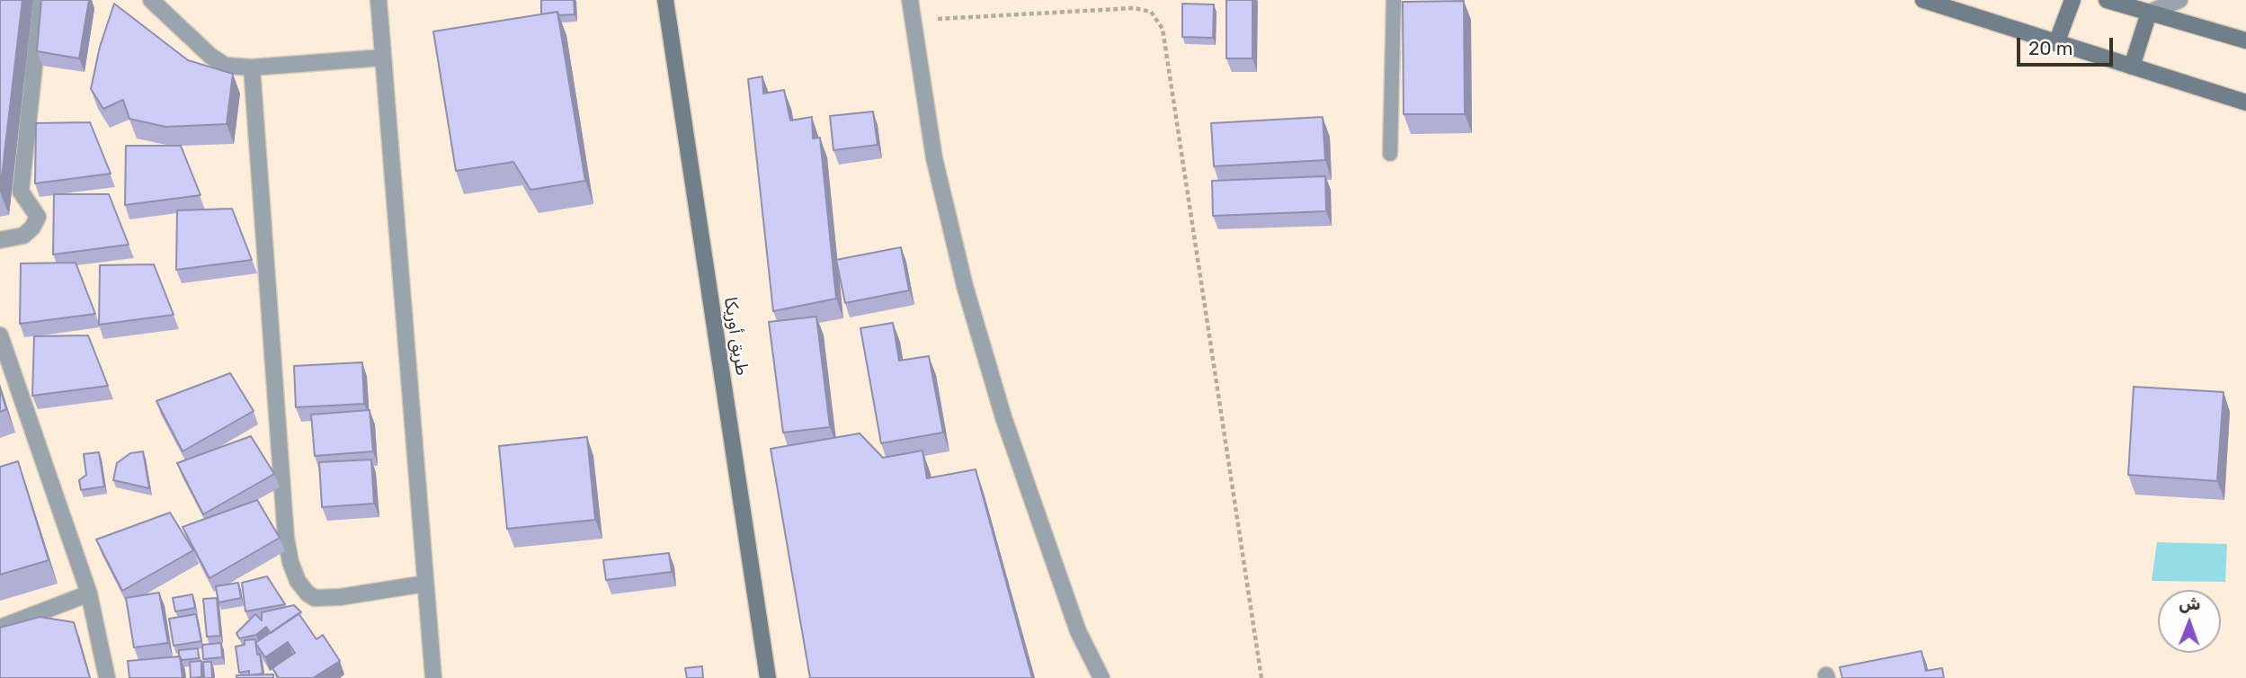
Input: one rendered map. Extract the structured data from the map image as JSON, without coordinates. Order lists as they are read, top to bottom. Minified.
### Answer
{"streets":{"street":["طريق أوريكا"]},"scale_bar":"20 m","north":"top"}
